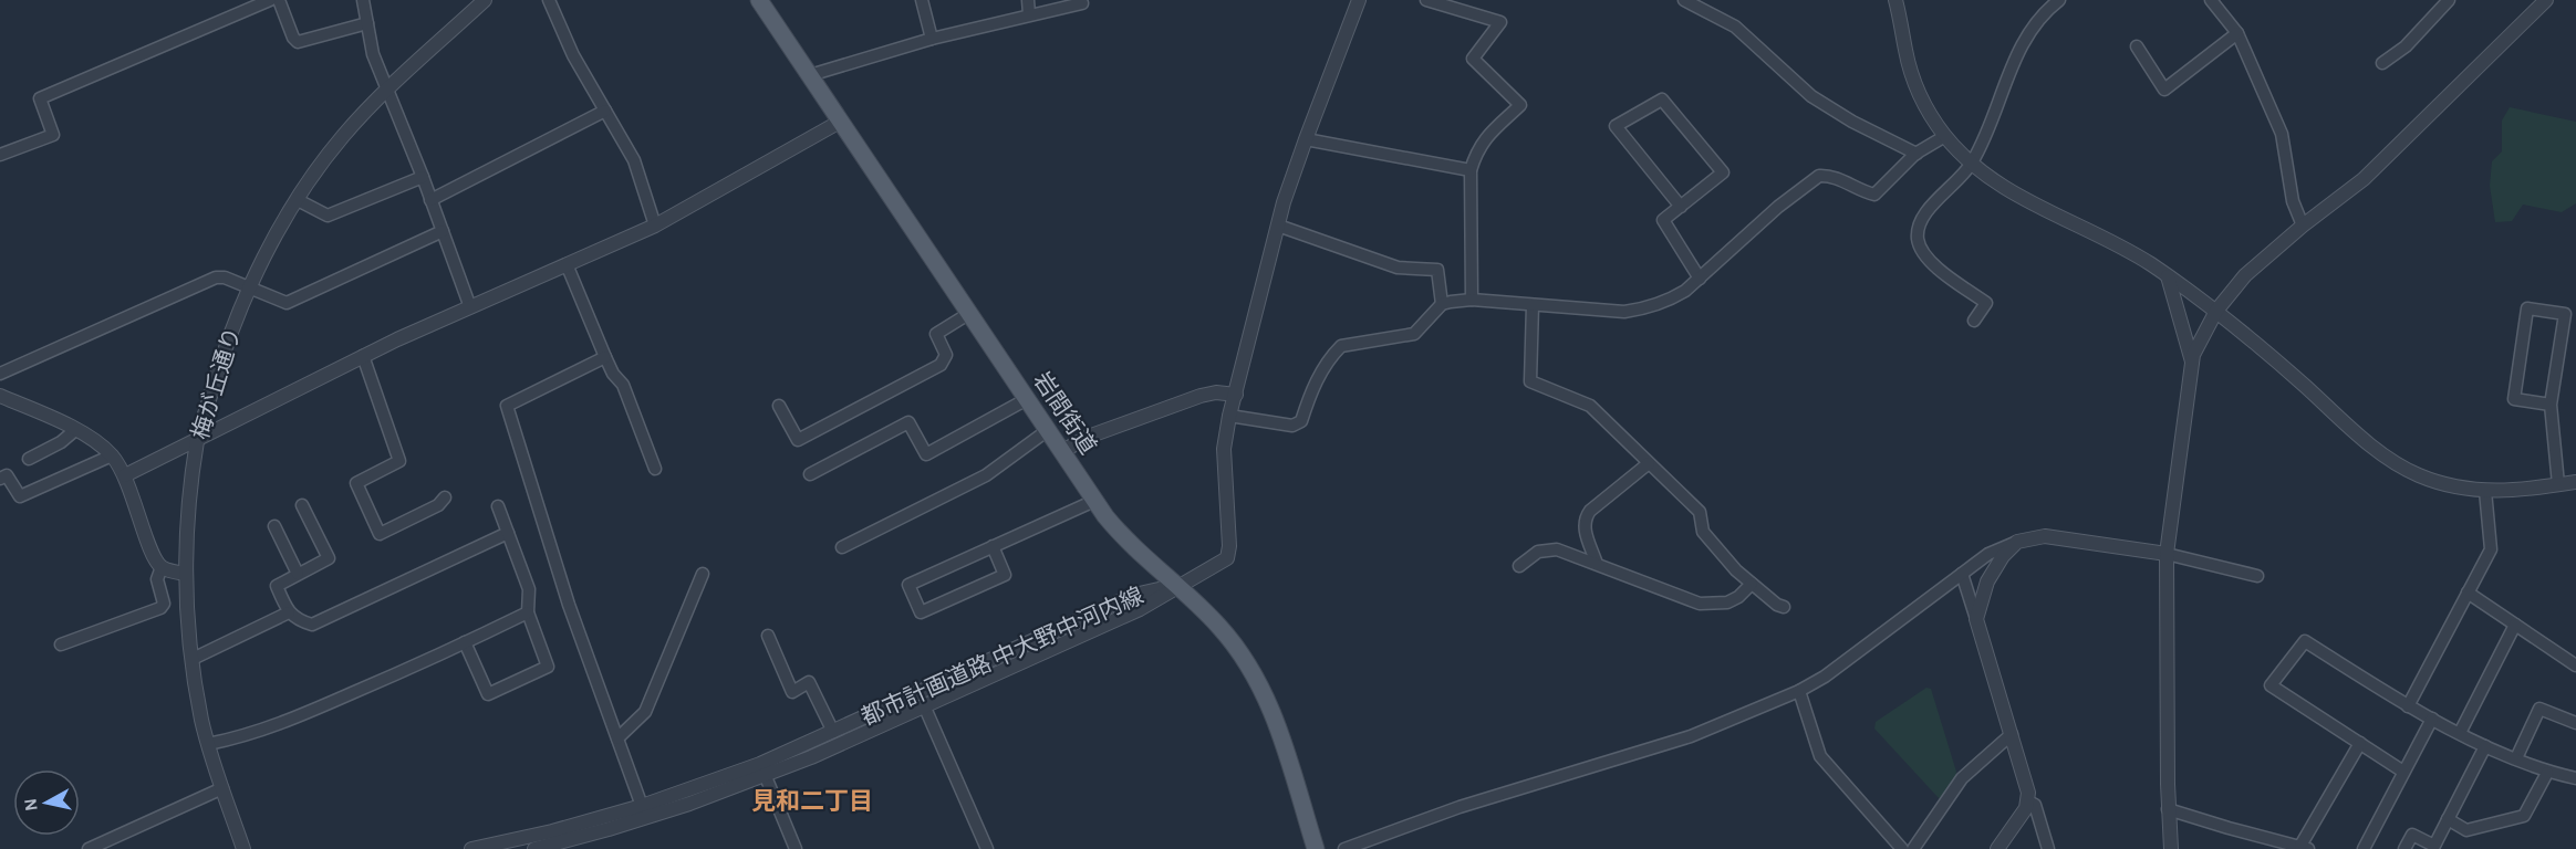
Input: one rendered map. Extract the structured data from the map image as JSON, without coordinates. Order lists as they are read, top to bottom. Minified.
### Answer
{"streets":{"main road":["岩間街道"],"street":["梅が丘通り","都市計画道路 中大野中河内線"]},"crossings":[["岩間街道","都市計画道路 中大野中河内線"]],"districts":["見和二丁目"],"north":"left"}
